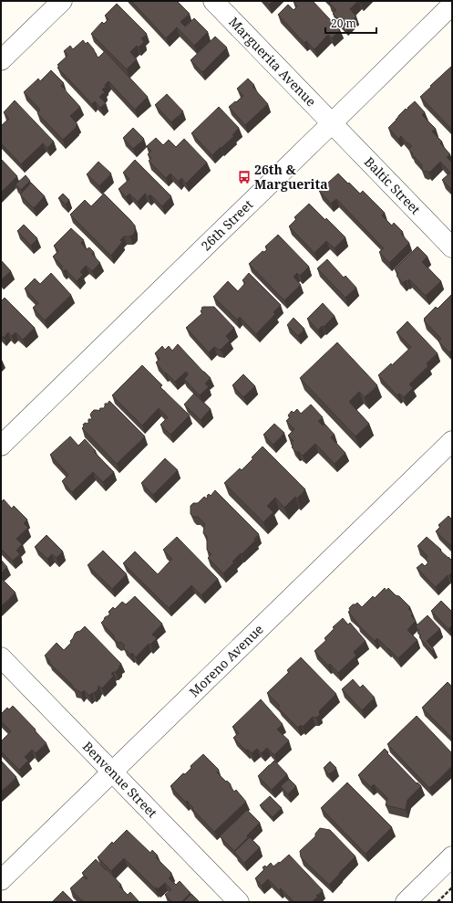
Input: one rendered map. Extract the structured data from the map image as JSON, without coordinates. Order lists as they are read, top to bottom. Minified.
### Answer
{"streets":{"street":["Marguerita Avenue","Baltic Street","26th Street","Moreno Avenue","Benvenue Street"]},"crossings":[["Marguerita Avenue","Baltic Street"],["Marguerita Avenue","26th Street"],["Baltic Street","26th Street"],["Moreno Avenue","Benvenue Street"]],"places":{"bus stop":["26th & Marguerita"]},"scale_bar":"20 m"}
